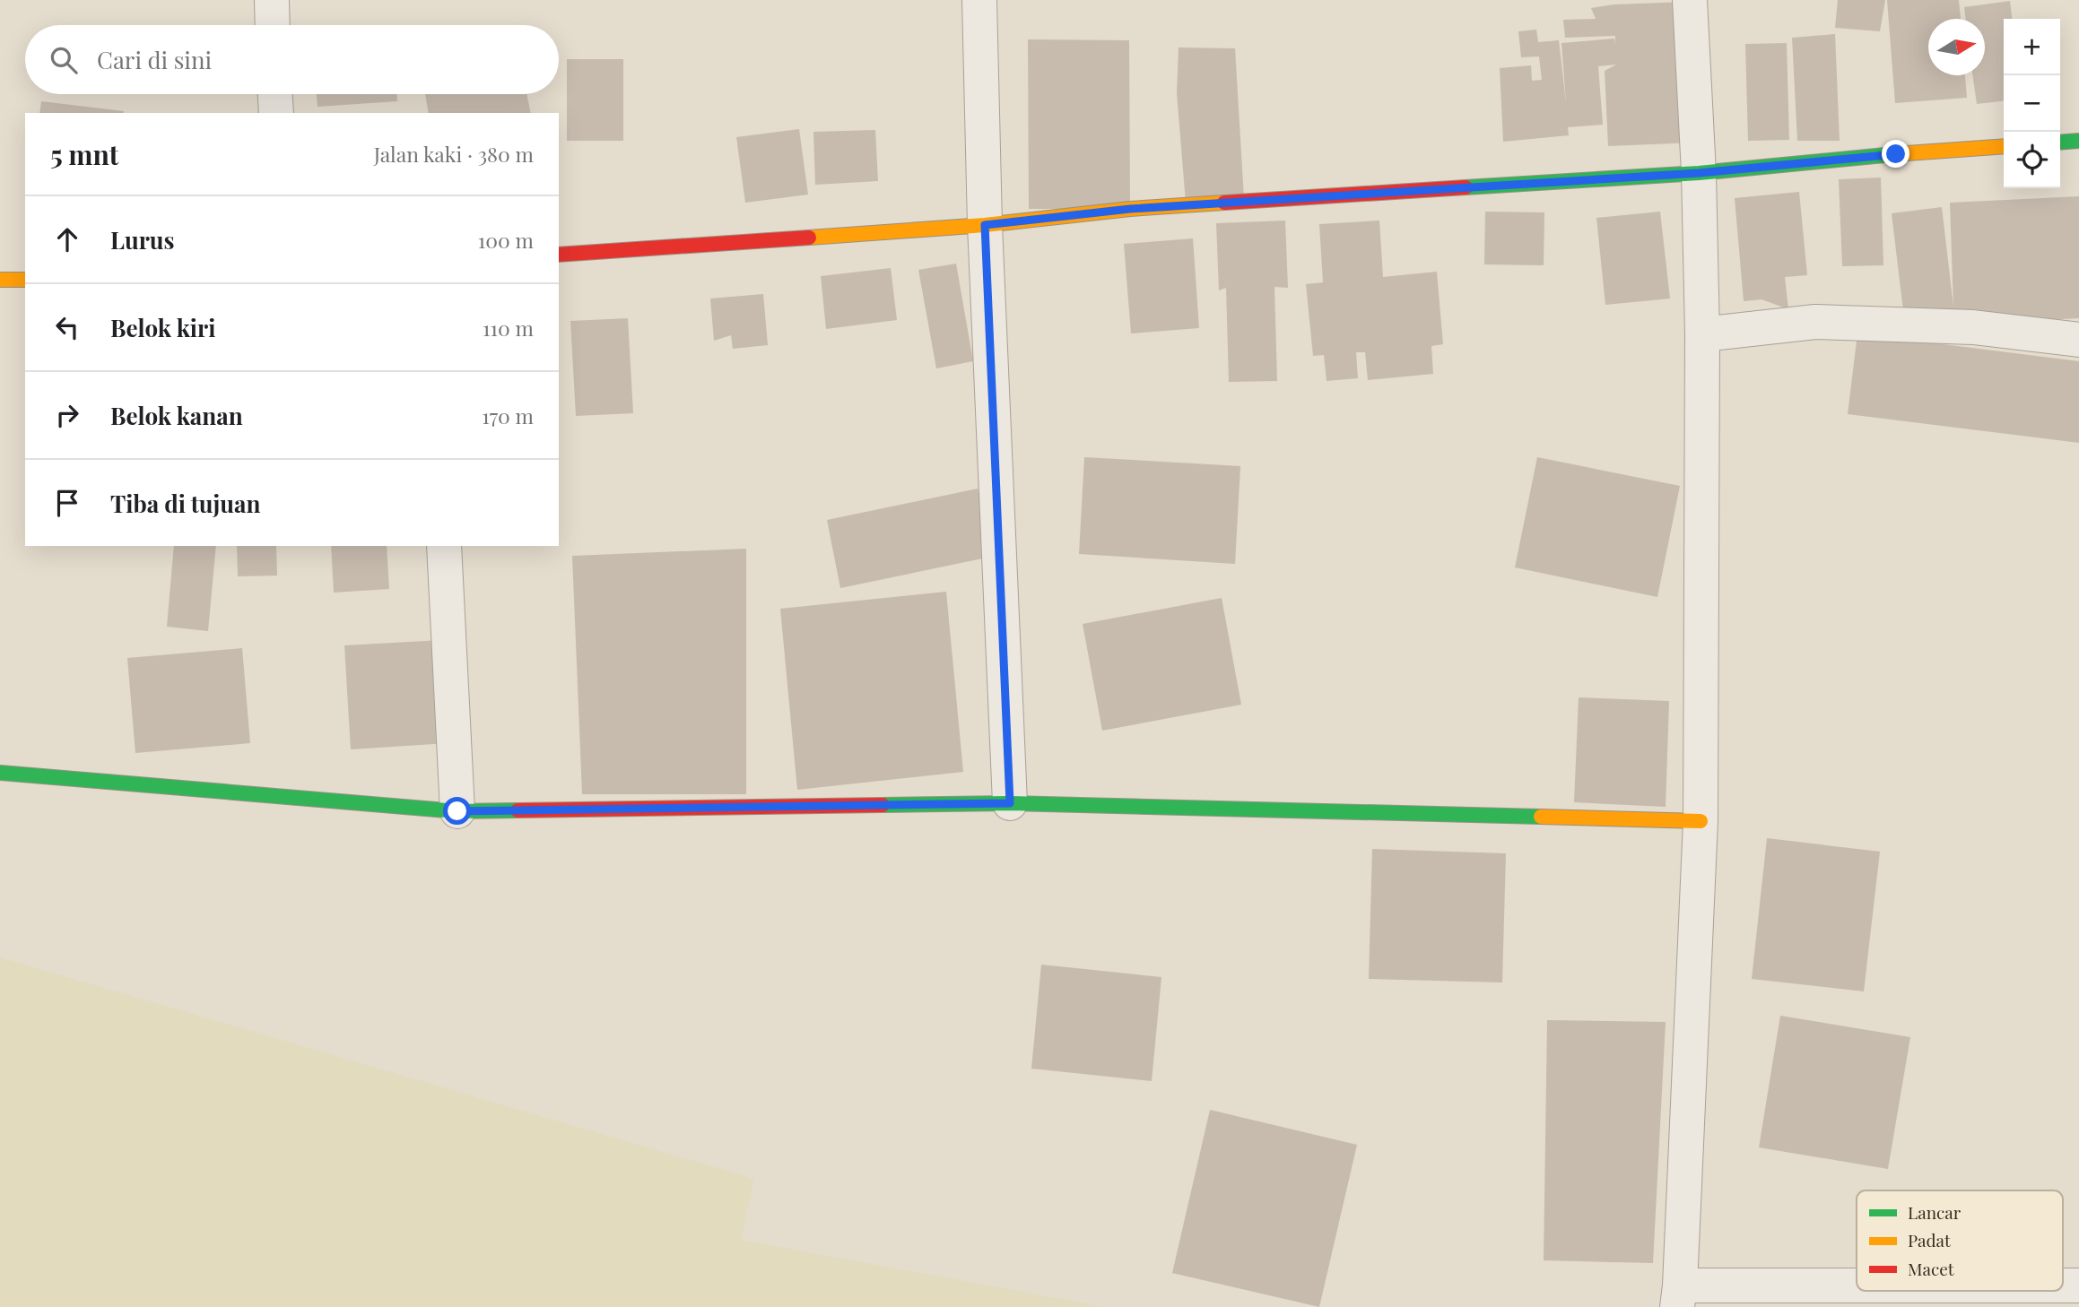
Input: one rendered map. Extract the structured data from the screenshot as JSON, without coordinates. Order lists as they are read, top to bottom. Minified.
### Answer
{"legend":["Lancar","Padat","Macet"],"north":"right","page":{"map_buttons":["+","−"],"search":"Cari di sini","heading":["5 mnt","Jalan kaki · 380 m"],"list":[["Lurus","100 m"],["Belok kiri","110 m"],["Belok kanan","170 m"],"Tiba di tujuan"]}}
